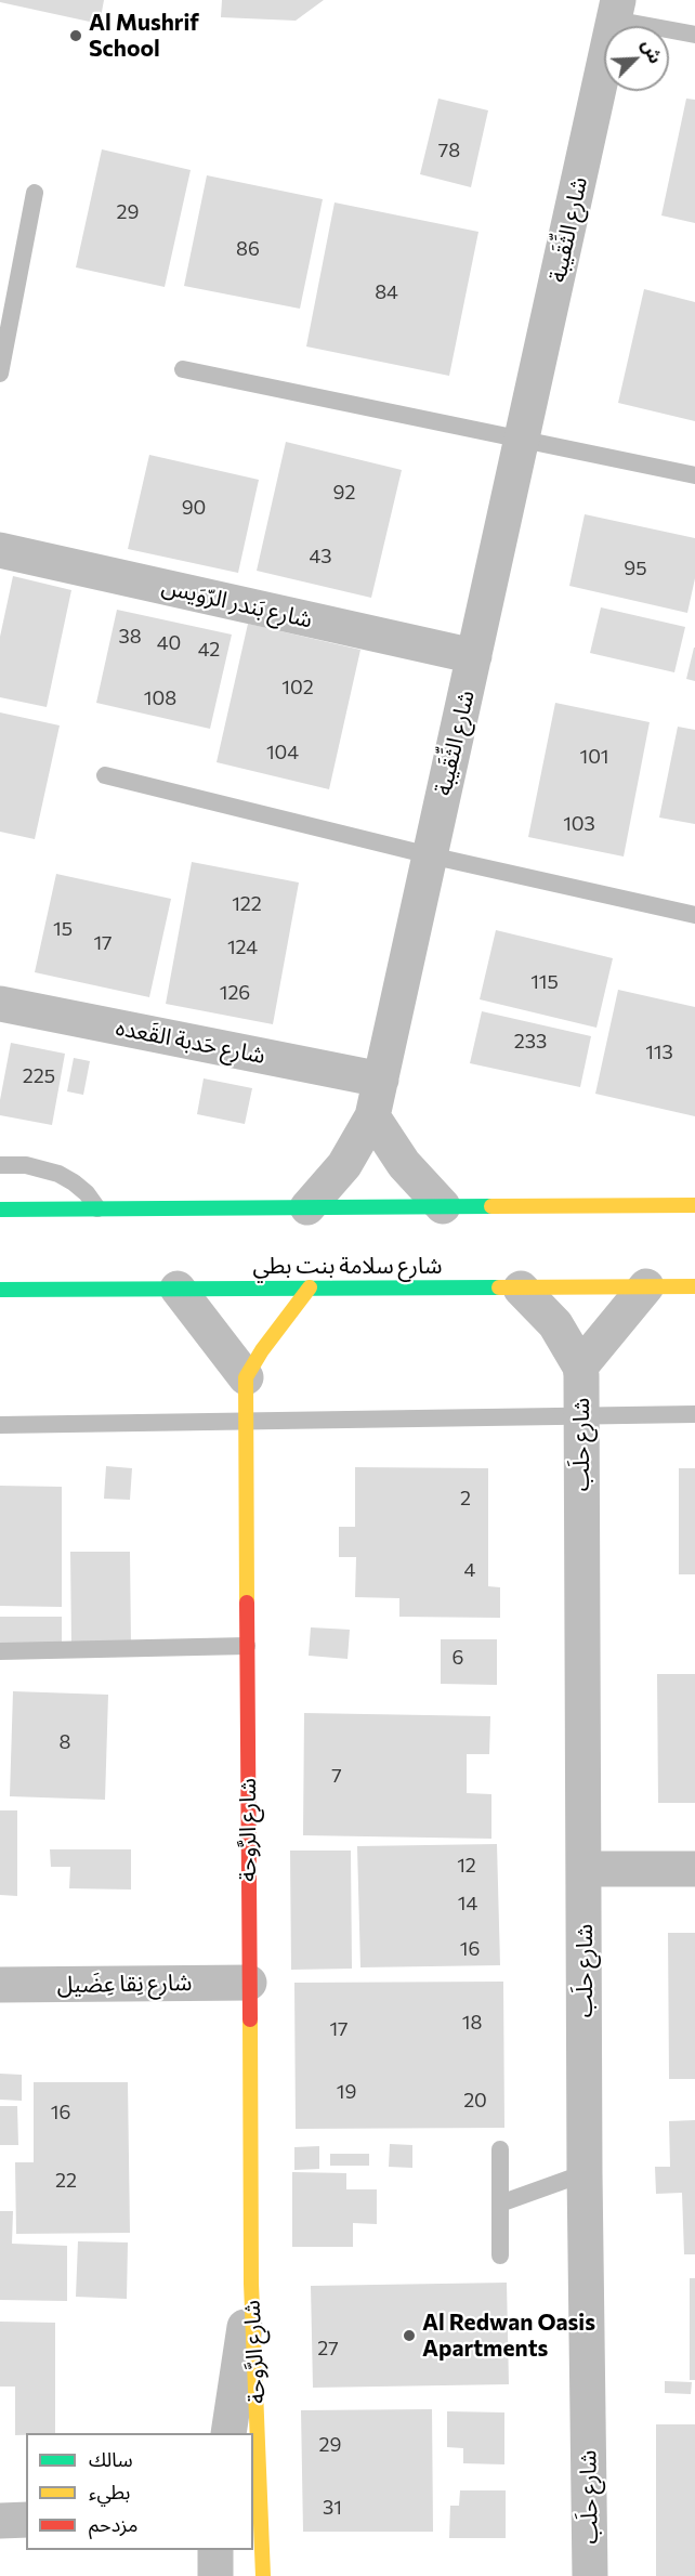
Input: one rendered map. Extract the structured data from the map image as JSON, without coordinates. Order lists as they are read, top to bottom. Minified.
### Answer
{"streets":{"main road":["شارع سلامة بنت بطي","شارع الرَّوحة"],"street":["شارع الثِّقَيبة","شارع بَندر الرّوَيس","شارع حَدبة القَعده","شارع حلَب","شارع نِقا عِضَيل"]},"crossings":[["شارع الثِّقَيبة","شارع بَندر الرّوَيس"],["شارع الثِّقَيبة","شارع حَدبة القَعده"],["شارع سلامة بنت بطي","شارع حلَب"],["شارع الرَّوحة","شارع نِقا عِضَيل"]],"places":["Al Mushrif School","Al Redwan Oasis Apartments"],"house_numbers":["78","29","86","84","92","90","43","95","38","40","42","102","108","104","101","103","122","15","17","124","115","126","233","113","225","2","4","6","8","7","12","14","16","18","17","19","20","16","22","27","29","31"],"legend":["سالك","بطيء","مزدحم"],"north":"top right"}
